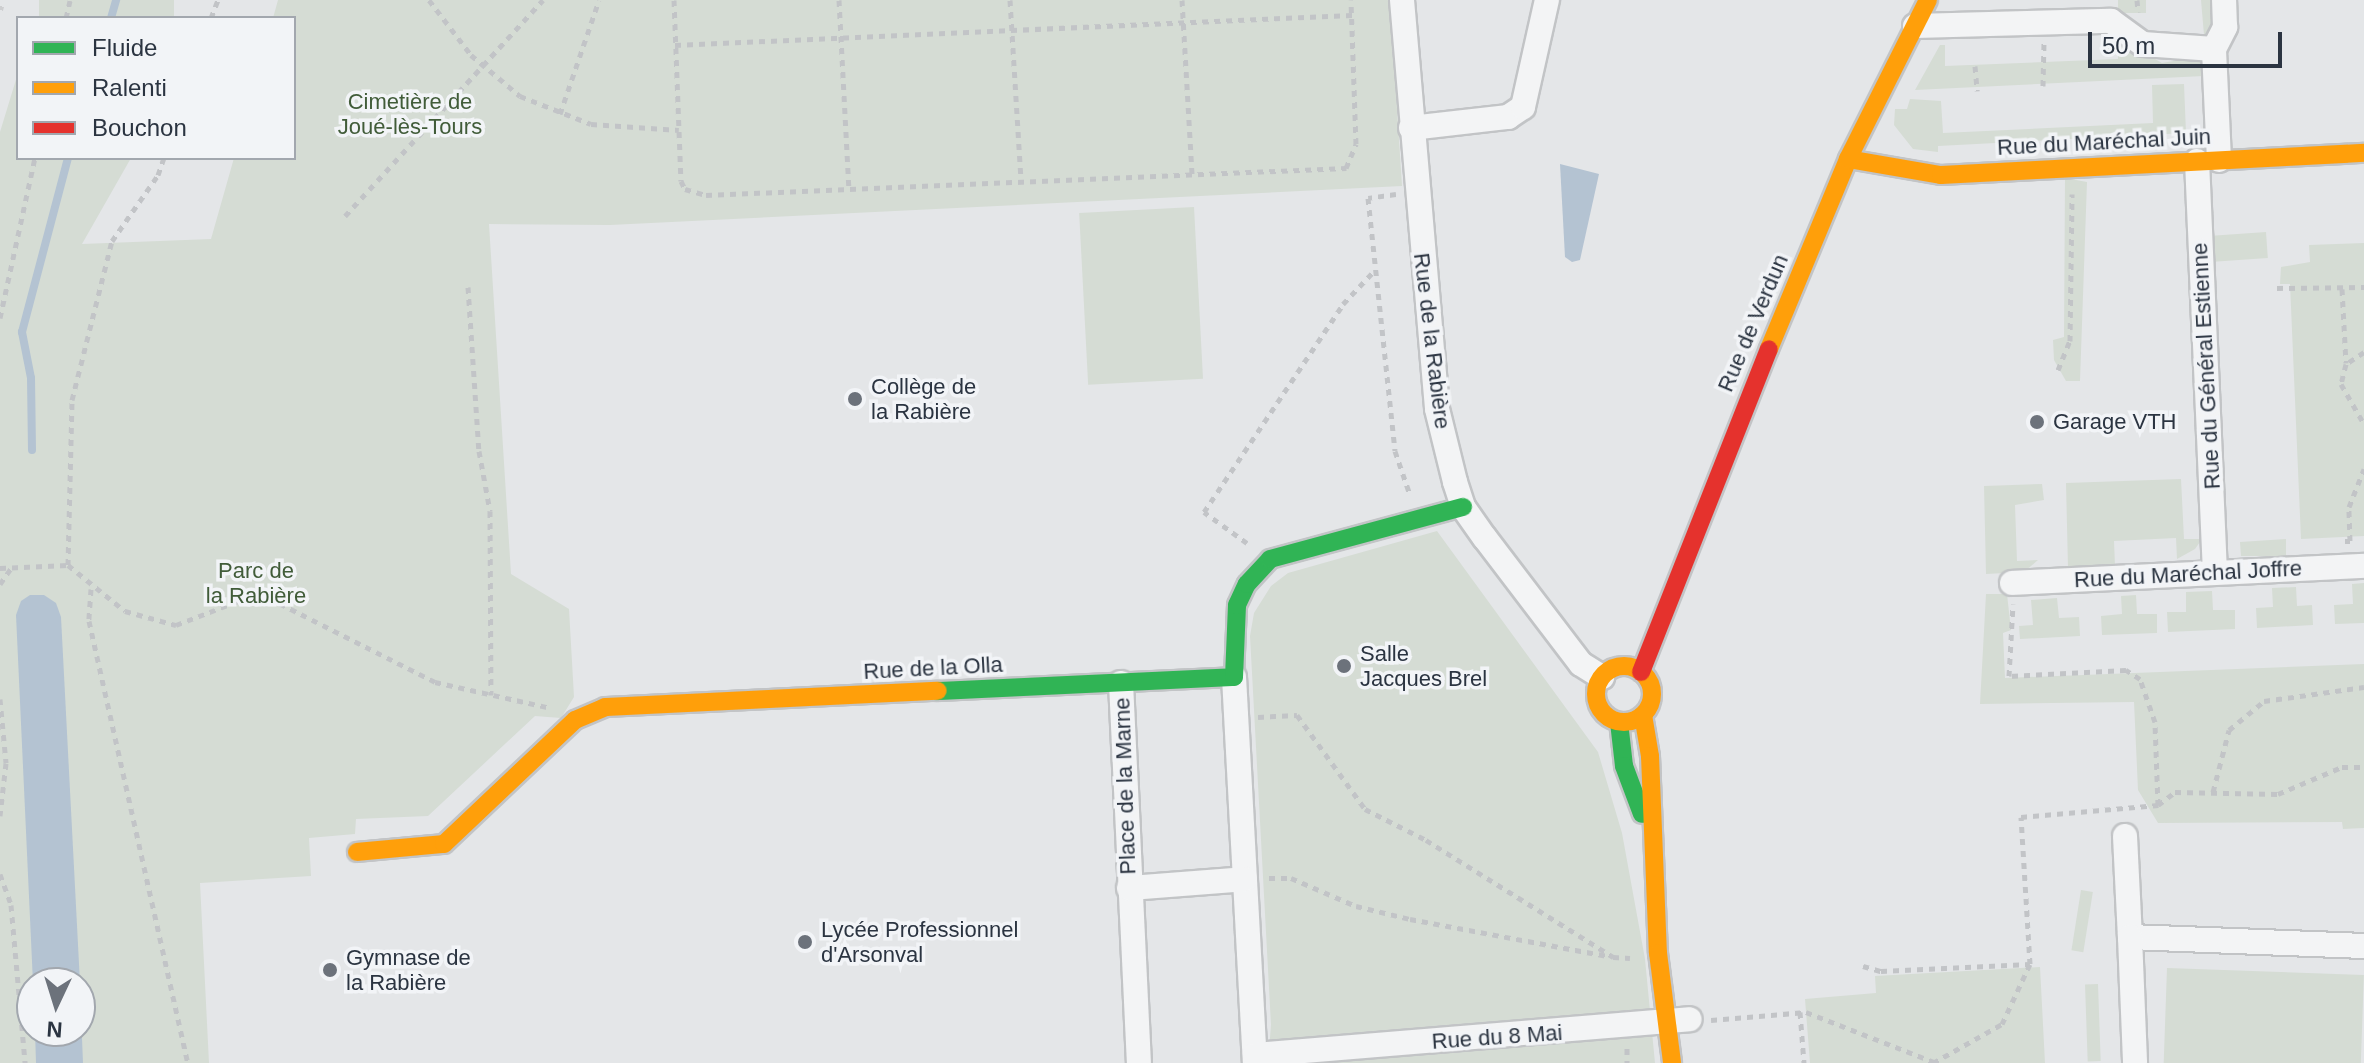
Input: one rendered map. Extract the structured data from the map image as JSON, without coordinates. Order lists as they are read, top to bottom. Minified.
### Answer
{"streets":{"street":["Rue du Maréchal Juin","Rue de Verdun","Rue de la Rabière","Rue du Général Estienne","Rue du Maréchal Joffre","Rue de la Olla","Place de la Marne","Rue du 8 Mai"]},"crossings":[["Rue du Maréchal Juin","Rue de Verdun"],["Rue du Maréchal Juin","Rue du Général Estienne"],["Rue de Verdun","Rue de la Rabière"],["Rue du Général Estienne","Rue du Maréchal Joffre"],["Rue de la Olla","Place de la Marne"]],"parks":["Cimetière de Joué-lès-Tours","Parc de la Rabière"],"places":["Collège de la Rabière","Garage VTH","Salle Jacques Brel","Lycée Professionnel d'Arsonval","Gymnase de la Rabière"],"legend":["Fluide","Ralenti","Bouchon"],"scale_bar":"50 m","north":"bottom"}
